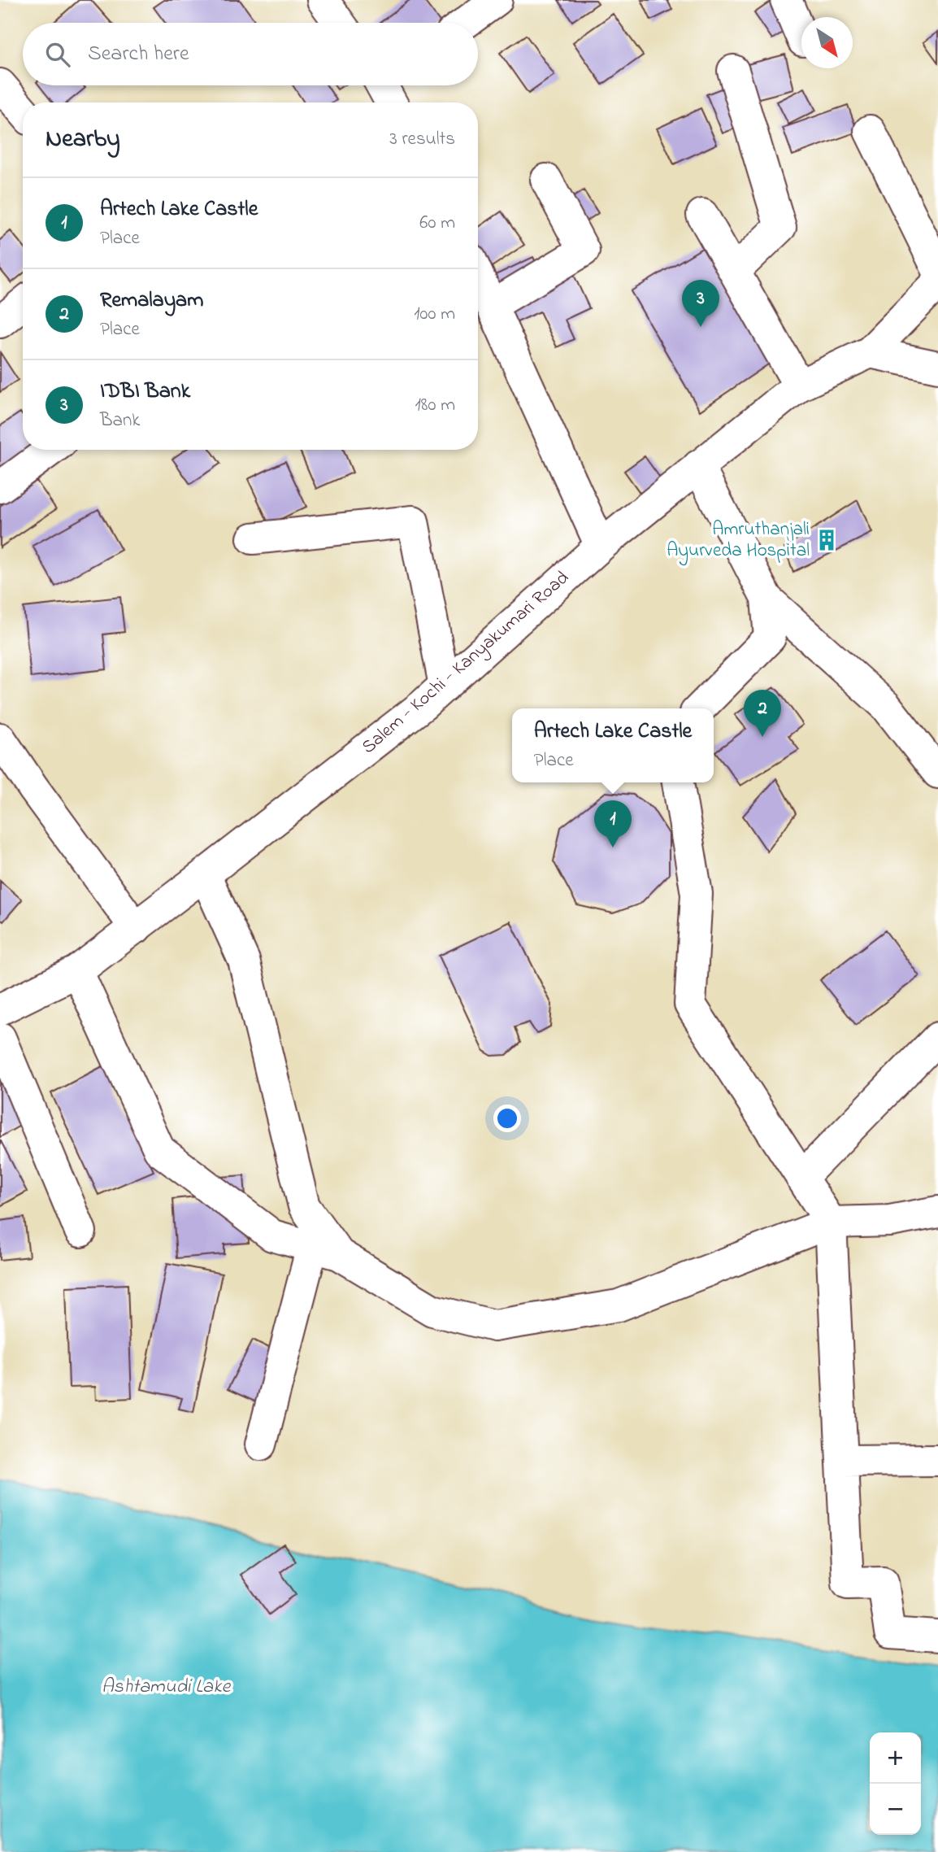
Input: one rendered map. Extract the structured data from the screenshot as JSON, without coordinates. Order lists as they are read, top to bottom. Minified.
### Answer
{"streets":{"street":["Salem - Kochi - Kanyakumari Road"]},"water":["Ashtamudi Lake"],"places":{"building":["Amruthanjali Ayurveda Hospital"]},"north":"bottom right","page":{"search":"Search here","heading":["Nearby","3 results"],"list":[{"mark":"1","name":"Artech Lake Castle","note":"Place","value":"60 m"},{"mark":"2","name":"Remalayam","note":"Place","value":"100 m"},{"mark":"3","name":"IDBI Bank","note":"Bank","value":"180 m"}],"pins":["3","2","1"],"popup":["Artech Lake Castle","Place"],"map_buttons":["+","−"]}}
